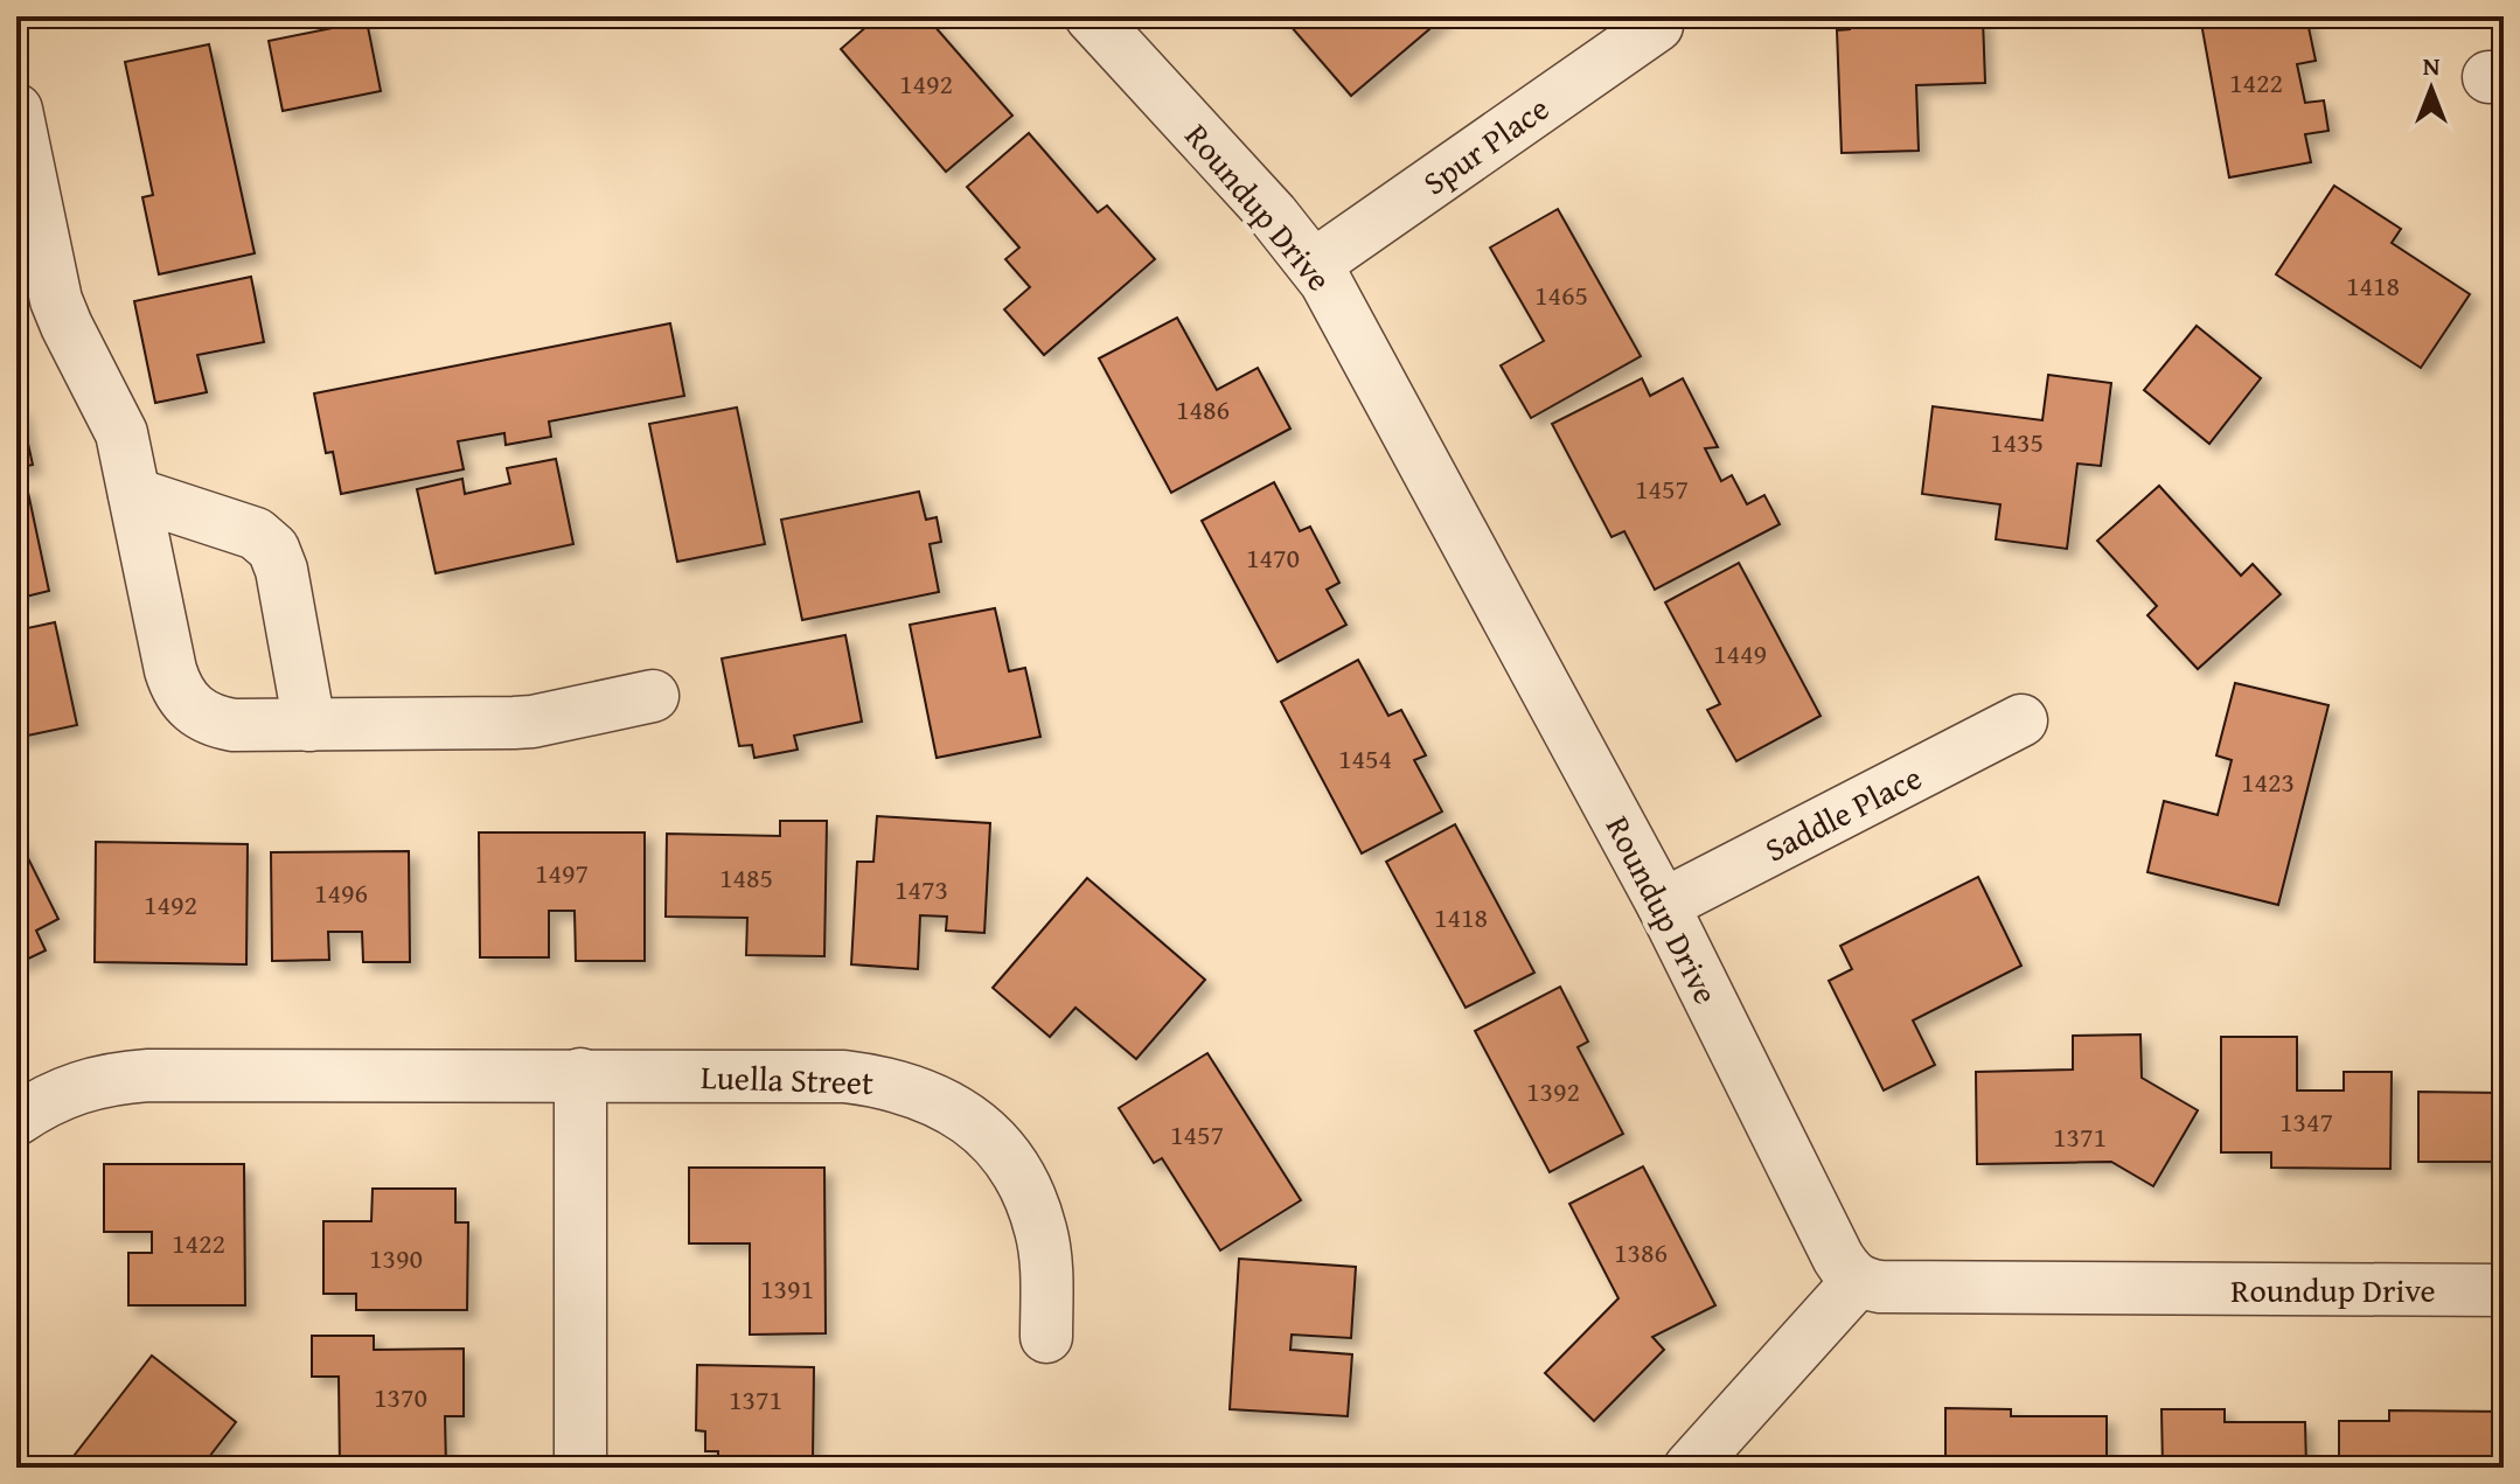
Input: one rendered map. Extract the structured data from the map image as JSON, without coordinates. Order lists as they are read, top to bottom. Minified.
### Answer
{"streets":{"street":["Spur Place","Roundup Drive","Saddle Place","Luella Street"]},"crossings":[["Spur Place","Roundup Drive"],["Roundup Drive","Saddle Place"]],"house_numbers":["1422","1492","1418","1465","1486","1435","1457","1470","1449","1454","1423","1497","1485","1473","1496","1492","1418","1392","1347","1457","1371","1422","1386","1390","1391","1370","1371"],"north":"top"}
